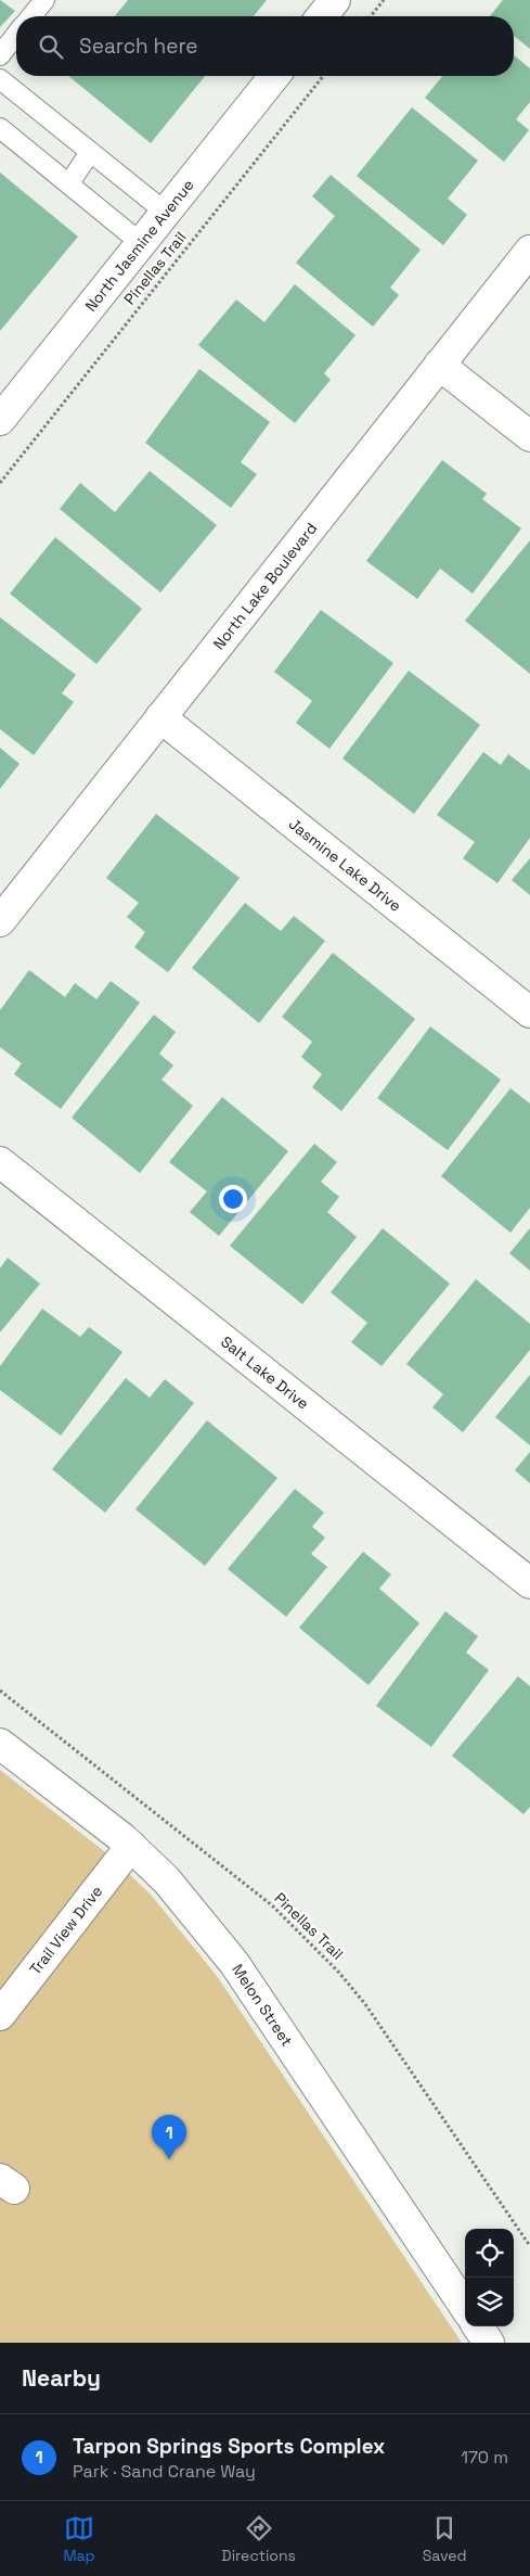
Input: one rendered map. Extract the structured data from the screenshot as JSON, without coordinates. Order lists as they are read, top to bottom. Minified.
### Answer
{"streets":{"street":["North Jasmine Avenue","North Lake Boulevard","Jasmine Lake Drive","Salt Lake Drive","Trail View Drive","Melon Street"],"path":["Pinellas Trail"]},"crossings":[["North Lake Boulevard","Jasmine Lake Drive"],["Trail View Drive","Melon Street"]],"page":{"search":"Search here","pins":"1","heading":"Nearby","list":[{"mark":"1","name":"Tarpon Springs Sports Complex","note":"Park · Sand Crane Way","value":"170 m"}],"nav":["Map","Directions","Saved"]}}
